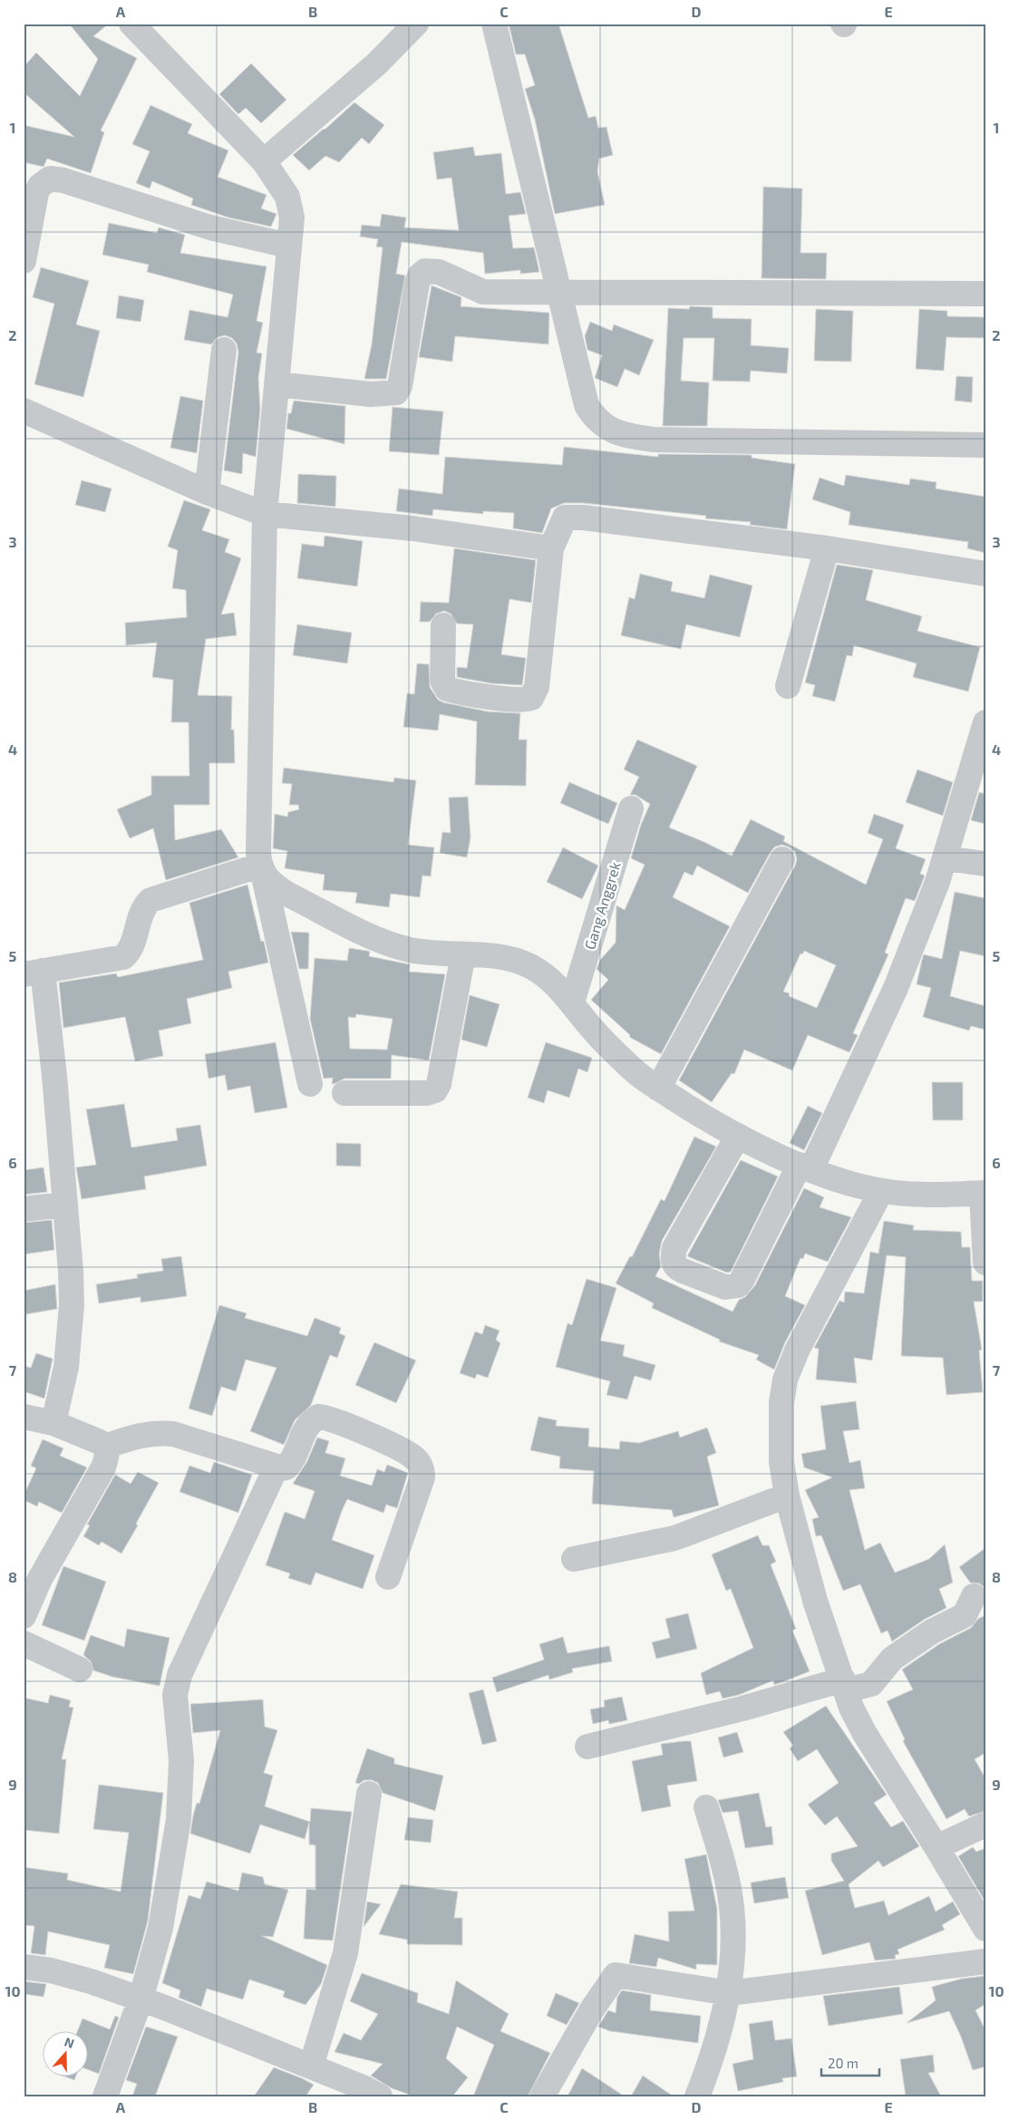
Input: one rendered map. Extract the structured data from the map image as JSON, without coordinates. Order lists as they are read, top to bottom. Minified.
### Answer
{"streets":{"street":["Gang Anggrek"]},"scale_bar":"20 m","north":"top","grid":{"columns":["A","B","C","D","E"],"rows":["1","2","3","4","5","6","7","8","9","10"]}}
